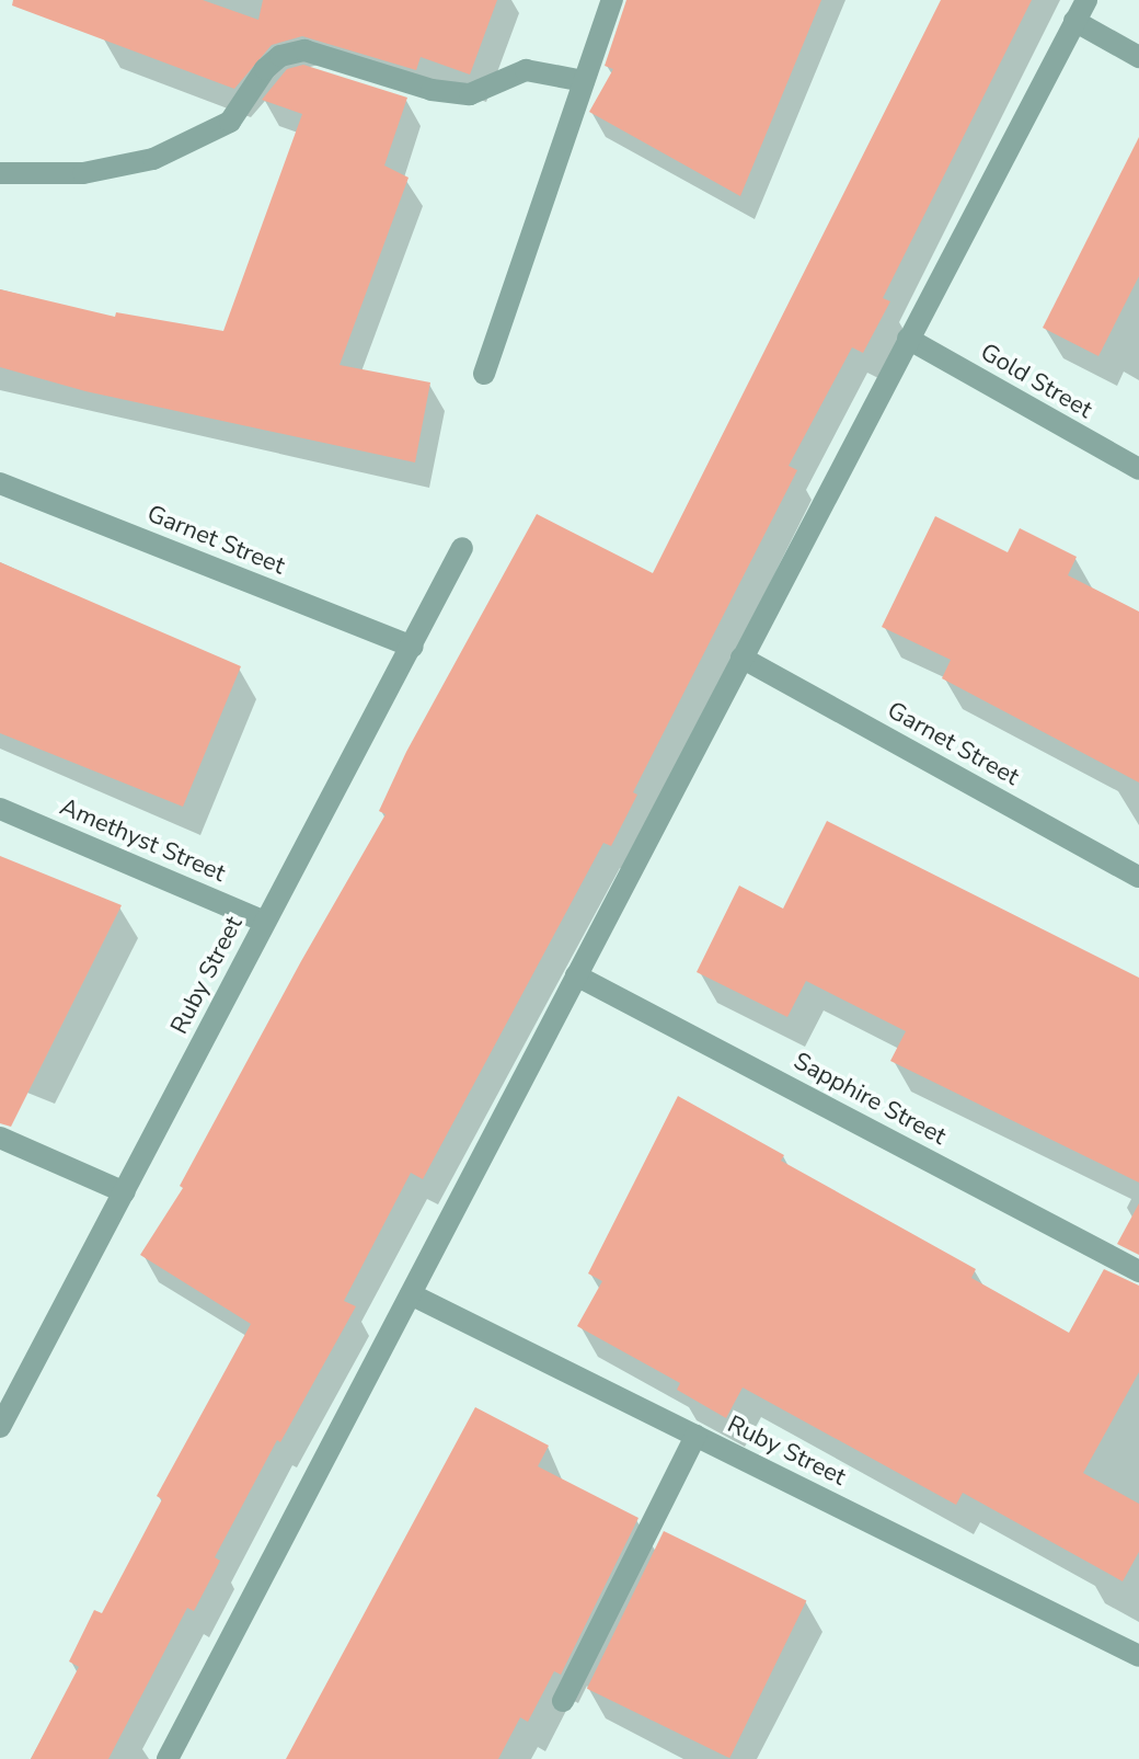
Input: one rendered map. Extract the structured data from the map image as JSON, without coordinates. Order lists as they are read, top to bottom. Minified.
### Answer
{"streets":{"street":["Gold Street","Garnet Street","Amethyst Street","Ruby Street","Sapphire Street"]},"crossings":[["Garnet Street","Ruby Street"],["Amethyst Street","Ruby Street"]]}
